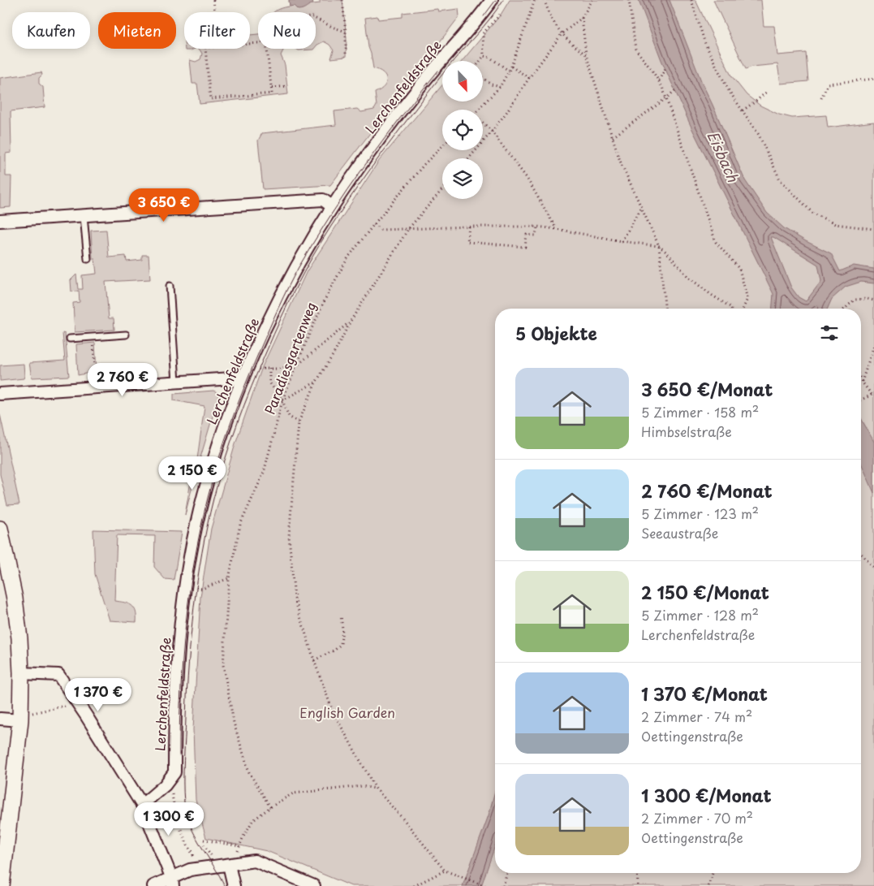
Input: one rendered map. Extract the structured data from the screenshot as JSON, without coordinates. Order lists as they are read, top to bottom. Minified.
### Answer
{"streets":{"street":["Lerchenfeldstraße"],"path":["Paradiesgartenweg"]},"water":["Eisbach"],"parks":["English Garden"],"north":"bottom right","page":{"chip":["Kaufen","Mieten","Filter","Neu"],"price":["3 650 €","2 760 €","2 150 €","1 370 €","1 300 €"],"heading":"5 Objekte","list":[{"name":"3 650 €/Monat","note":"5 Zimmer · 158 m² · Himbselstraße"},{"name":"2 760 €/Monat","note":"5 Zimmer · 123 m² · Seeaustraße"},{"name":"2 150 €/Monat","note":"5 Zimmer · 128 m² · Lerchenfeldstraße"},{"name":"1 370 €/Monat","note":"2 Zimmer · 74 m² · Oettingenstraße"},{"name":"1 300 €/Monat","note":"2 Zimmer · 70 m² · Oettingenstraße"}]}}
